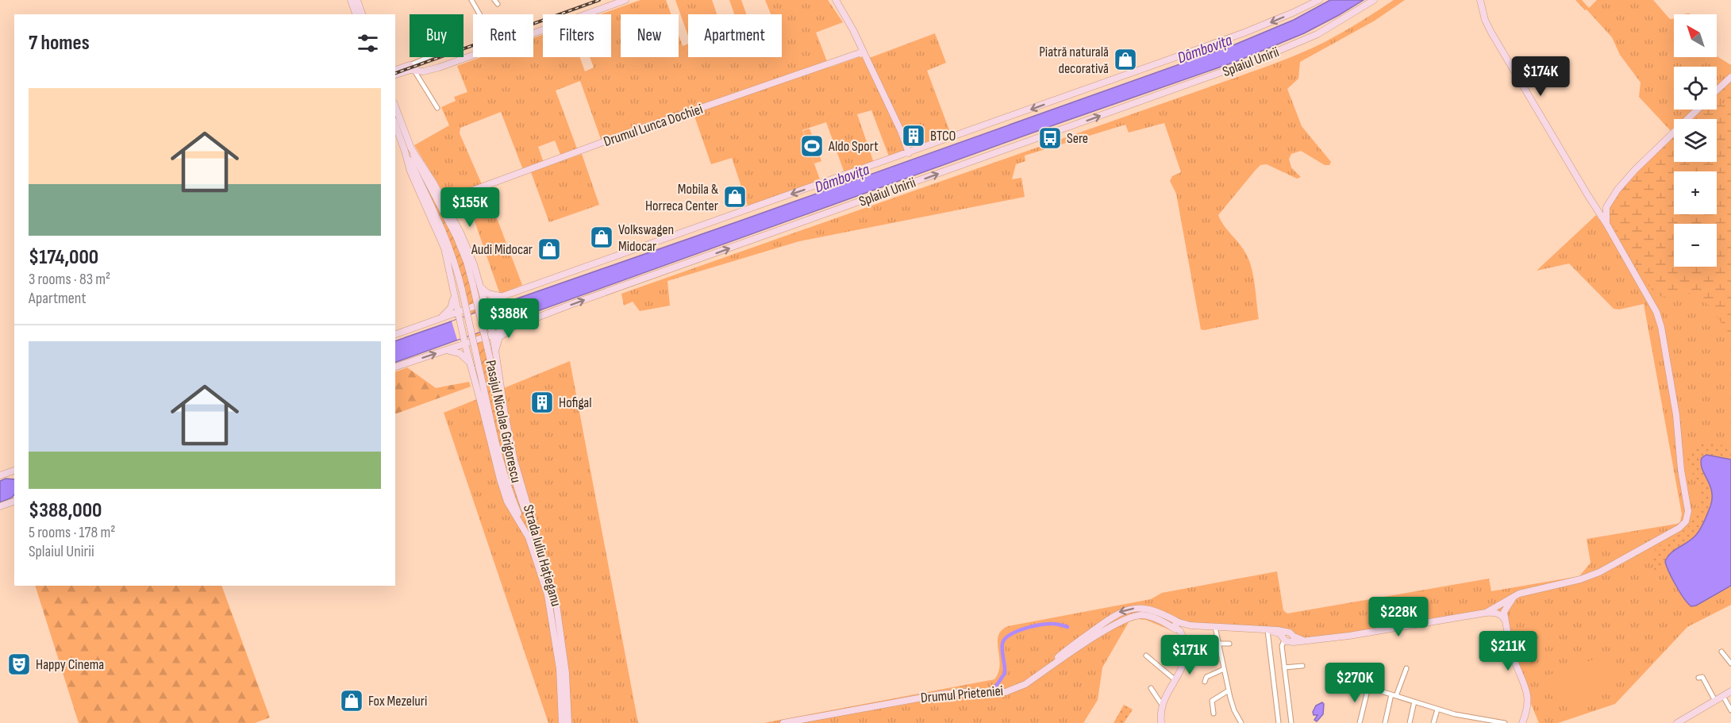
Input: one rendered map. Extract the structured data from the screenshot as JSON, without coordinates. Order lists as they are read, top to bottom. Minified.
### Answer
{"streets":{"main road":["Splaiul Unirii","Drumul Lunca Dochiei","Pasajul Nicolae Grigorescu","Strada Iuliu Hațieganu","Drumul Prieteniei"]},"crossings":[["Splaiul Unirii","Strada Iuliu Hațieganu"],["Pasajul Nicolae Grigorescu","Strada Iuliu Hațieganu"]],"water":["Dâmbovița"],"places":{"shop":["Piatră naturală decorativă","Mobila & Horreca Center","Volkswagen Midocar","Audi Midocar","Fox Mezeluri"],"building":["BTCO","Hofigal"],"bus stop":["Sere"],"sports":["Aldo Sport"],"theatre":["Happy Cinema"]},"north":"top left","page":{"map_buttons":["+","−"],"chip":["Buy","Rent","Filters","New","Apartment"],"heading":"7 homes","price":["$174K","$155K","$388K","$228K","$211K","$171K","$270K"],"list":[{"name":"$174,000","note":"3 rooms · 83 m² · Apartment"},{"name":"$388,000","note":"5 rooms · 178 m² · Splaiul Unirii"}]}}
